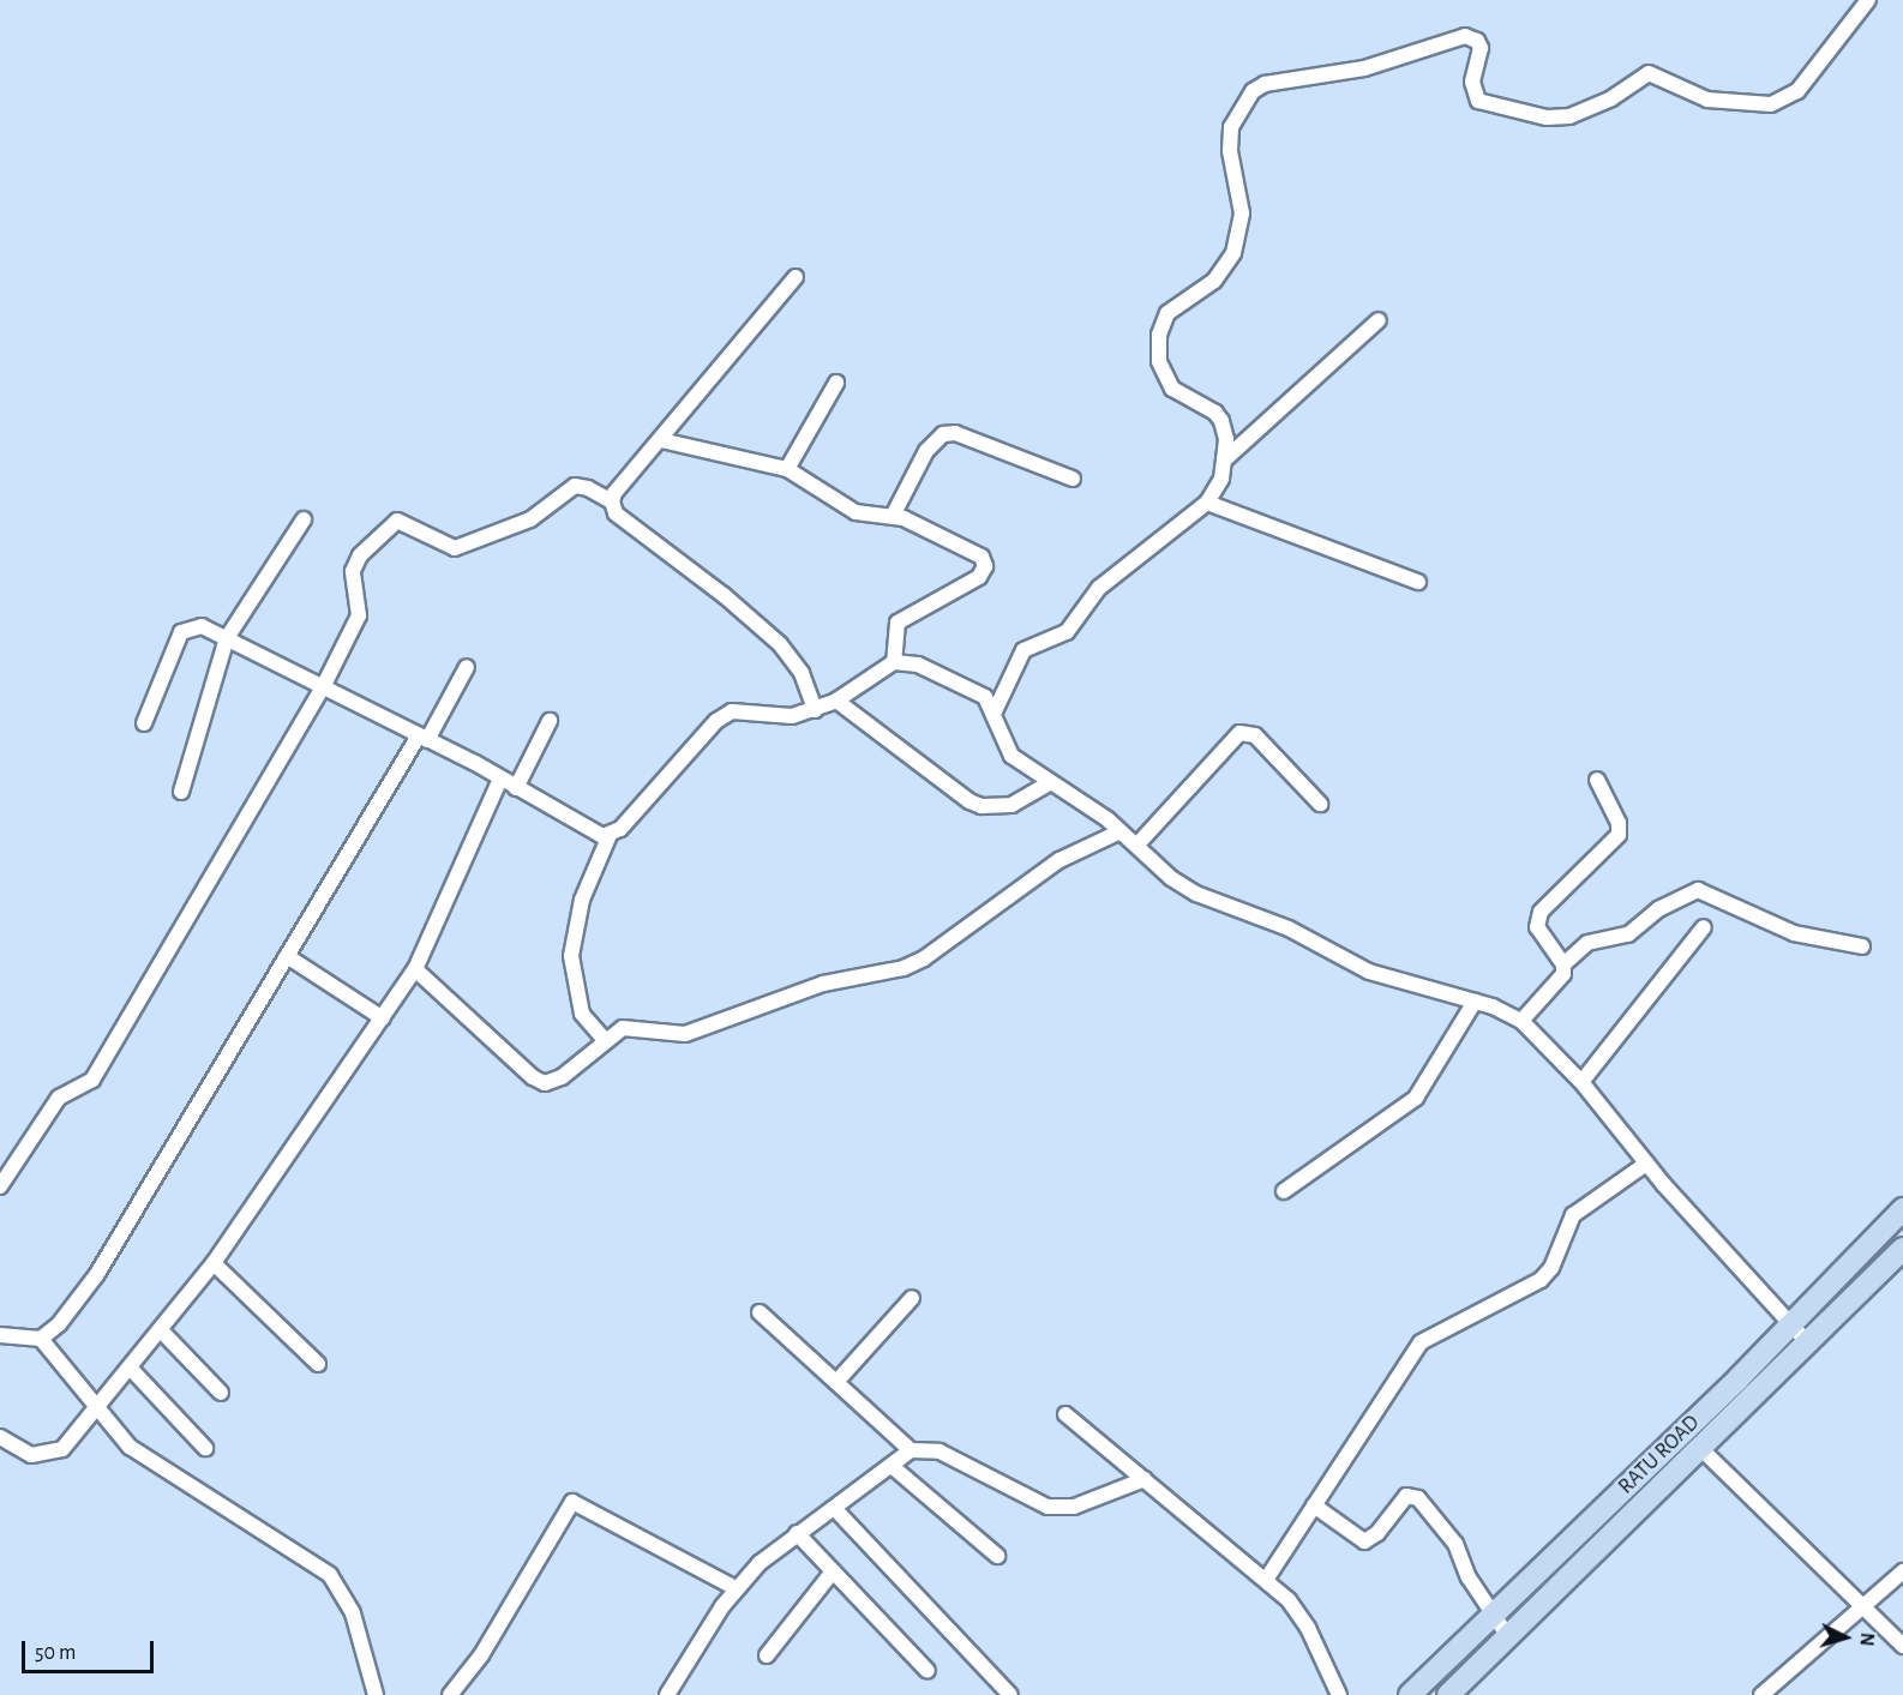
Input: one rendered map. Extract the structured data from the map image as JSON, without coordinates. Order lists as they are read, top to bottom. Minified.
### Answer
{"streets":{"main road":["RATU ROAD"]},"scale_bar":"50 m","north":"right"}
